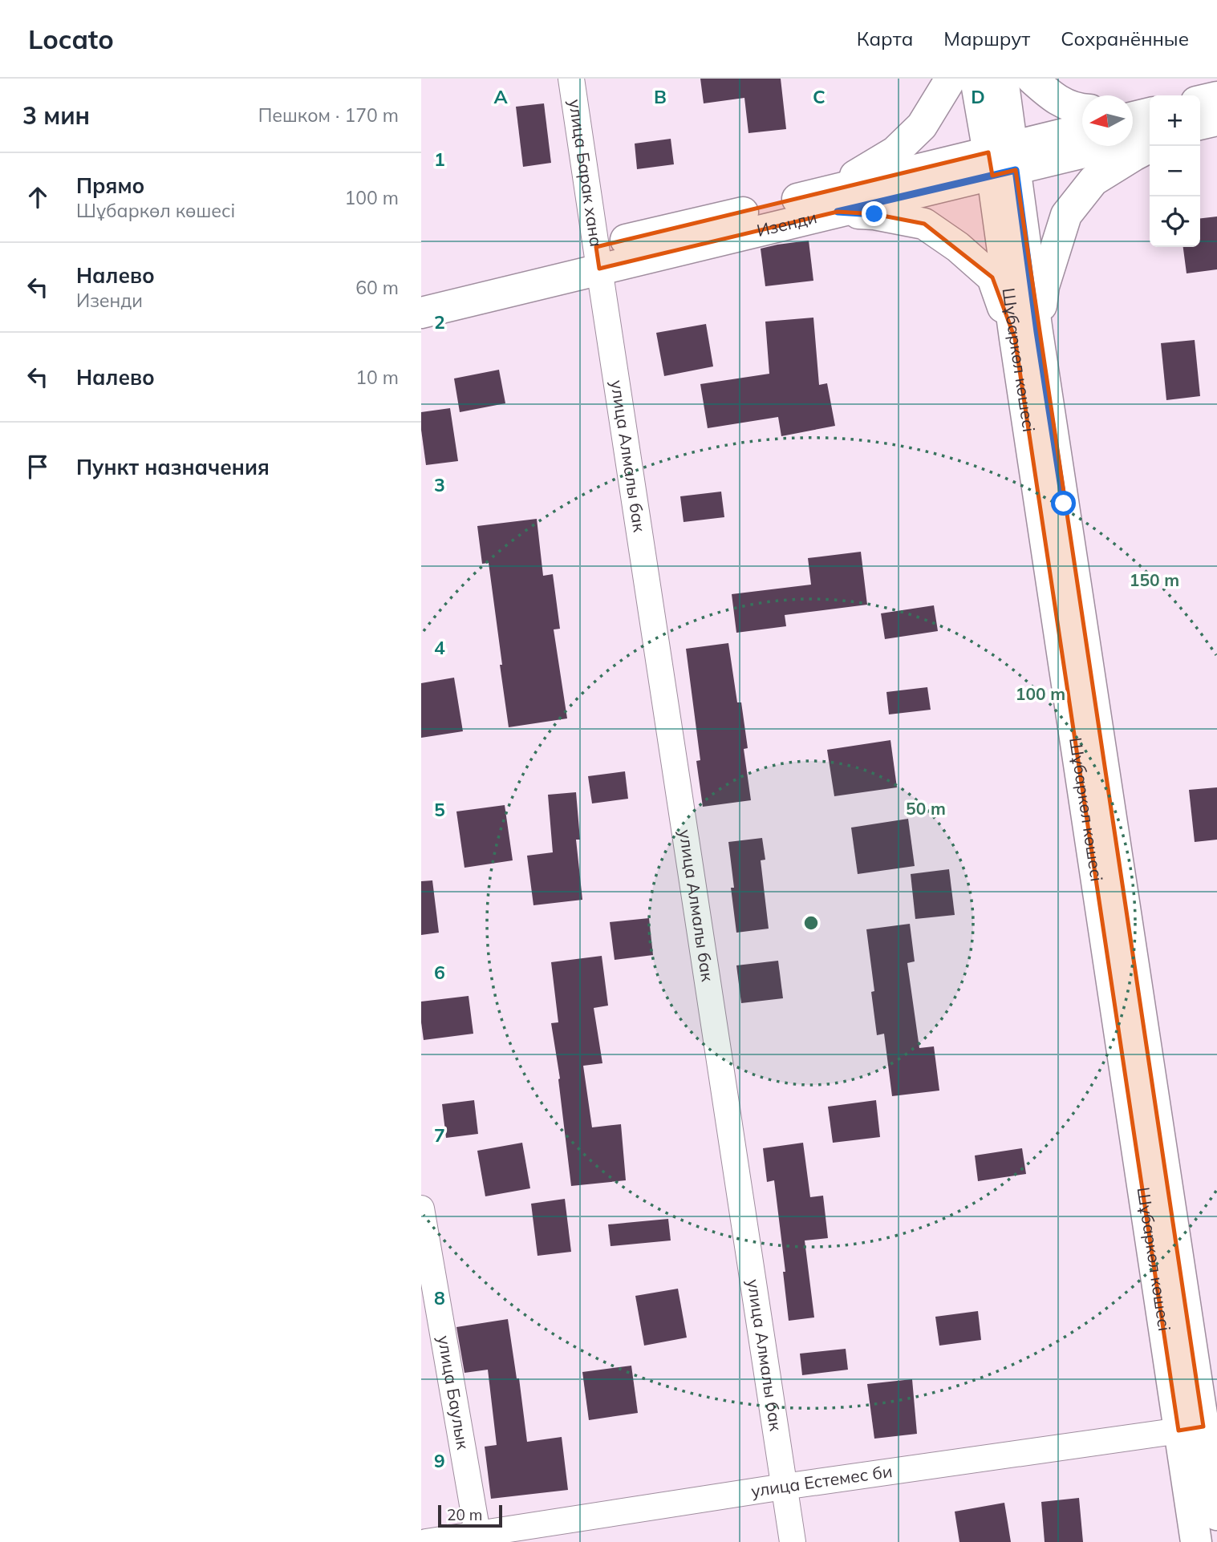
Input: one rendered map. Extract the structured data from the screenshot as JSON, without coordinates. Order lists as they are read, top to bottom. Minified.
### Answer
{"streets":{"street":["улица Барак хана","Изенди","Шұбаркөл көшесі","улица Алмалы бак","улица Баулык","улица Естемес би"]},"crossings":[["улица Барак хана","Изенди"],["улица Барак хана","улица Алмалы бак"],["Изенди","Шұбаркөл көшесі"],["Изенди","улица Алмалы бак"],["Шұбаркөл көшесі","улица Естемес би"],["улица Алмалы бак","улица Естемес би"],["улица Баулык","улица Естемес би"]],"scale_bar":"20 m","north":"left","page":{"header":"Locato","nav":["Карта","Маршрут","Сохранённые"],"heading":["3 мин","Пешком · 170 m"],"map_buttons":["+","−"],"list":[["Прямо","Шұбаркөл көшесі","100 m"],["Налево","Изенди","60 m"],["Налево","10 m"],"Пункт назначения"],"scale":"20 m"},"grid":{"columns":["A","B","C","D"],"rows":["1","2","3","4","5","6","7","8","9"]},"rings":["150 m","100 m","50 m"]}
